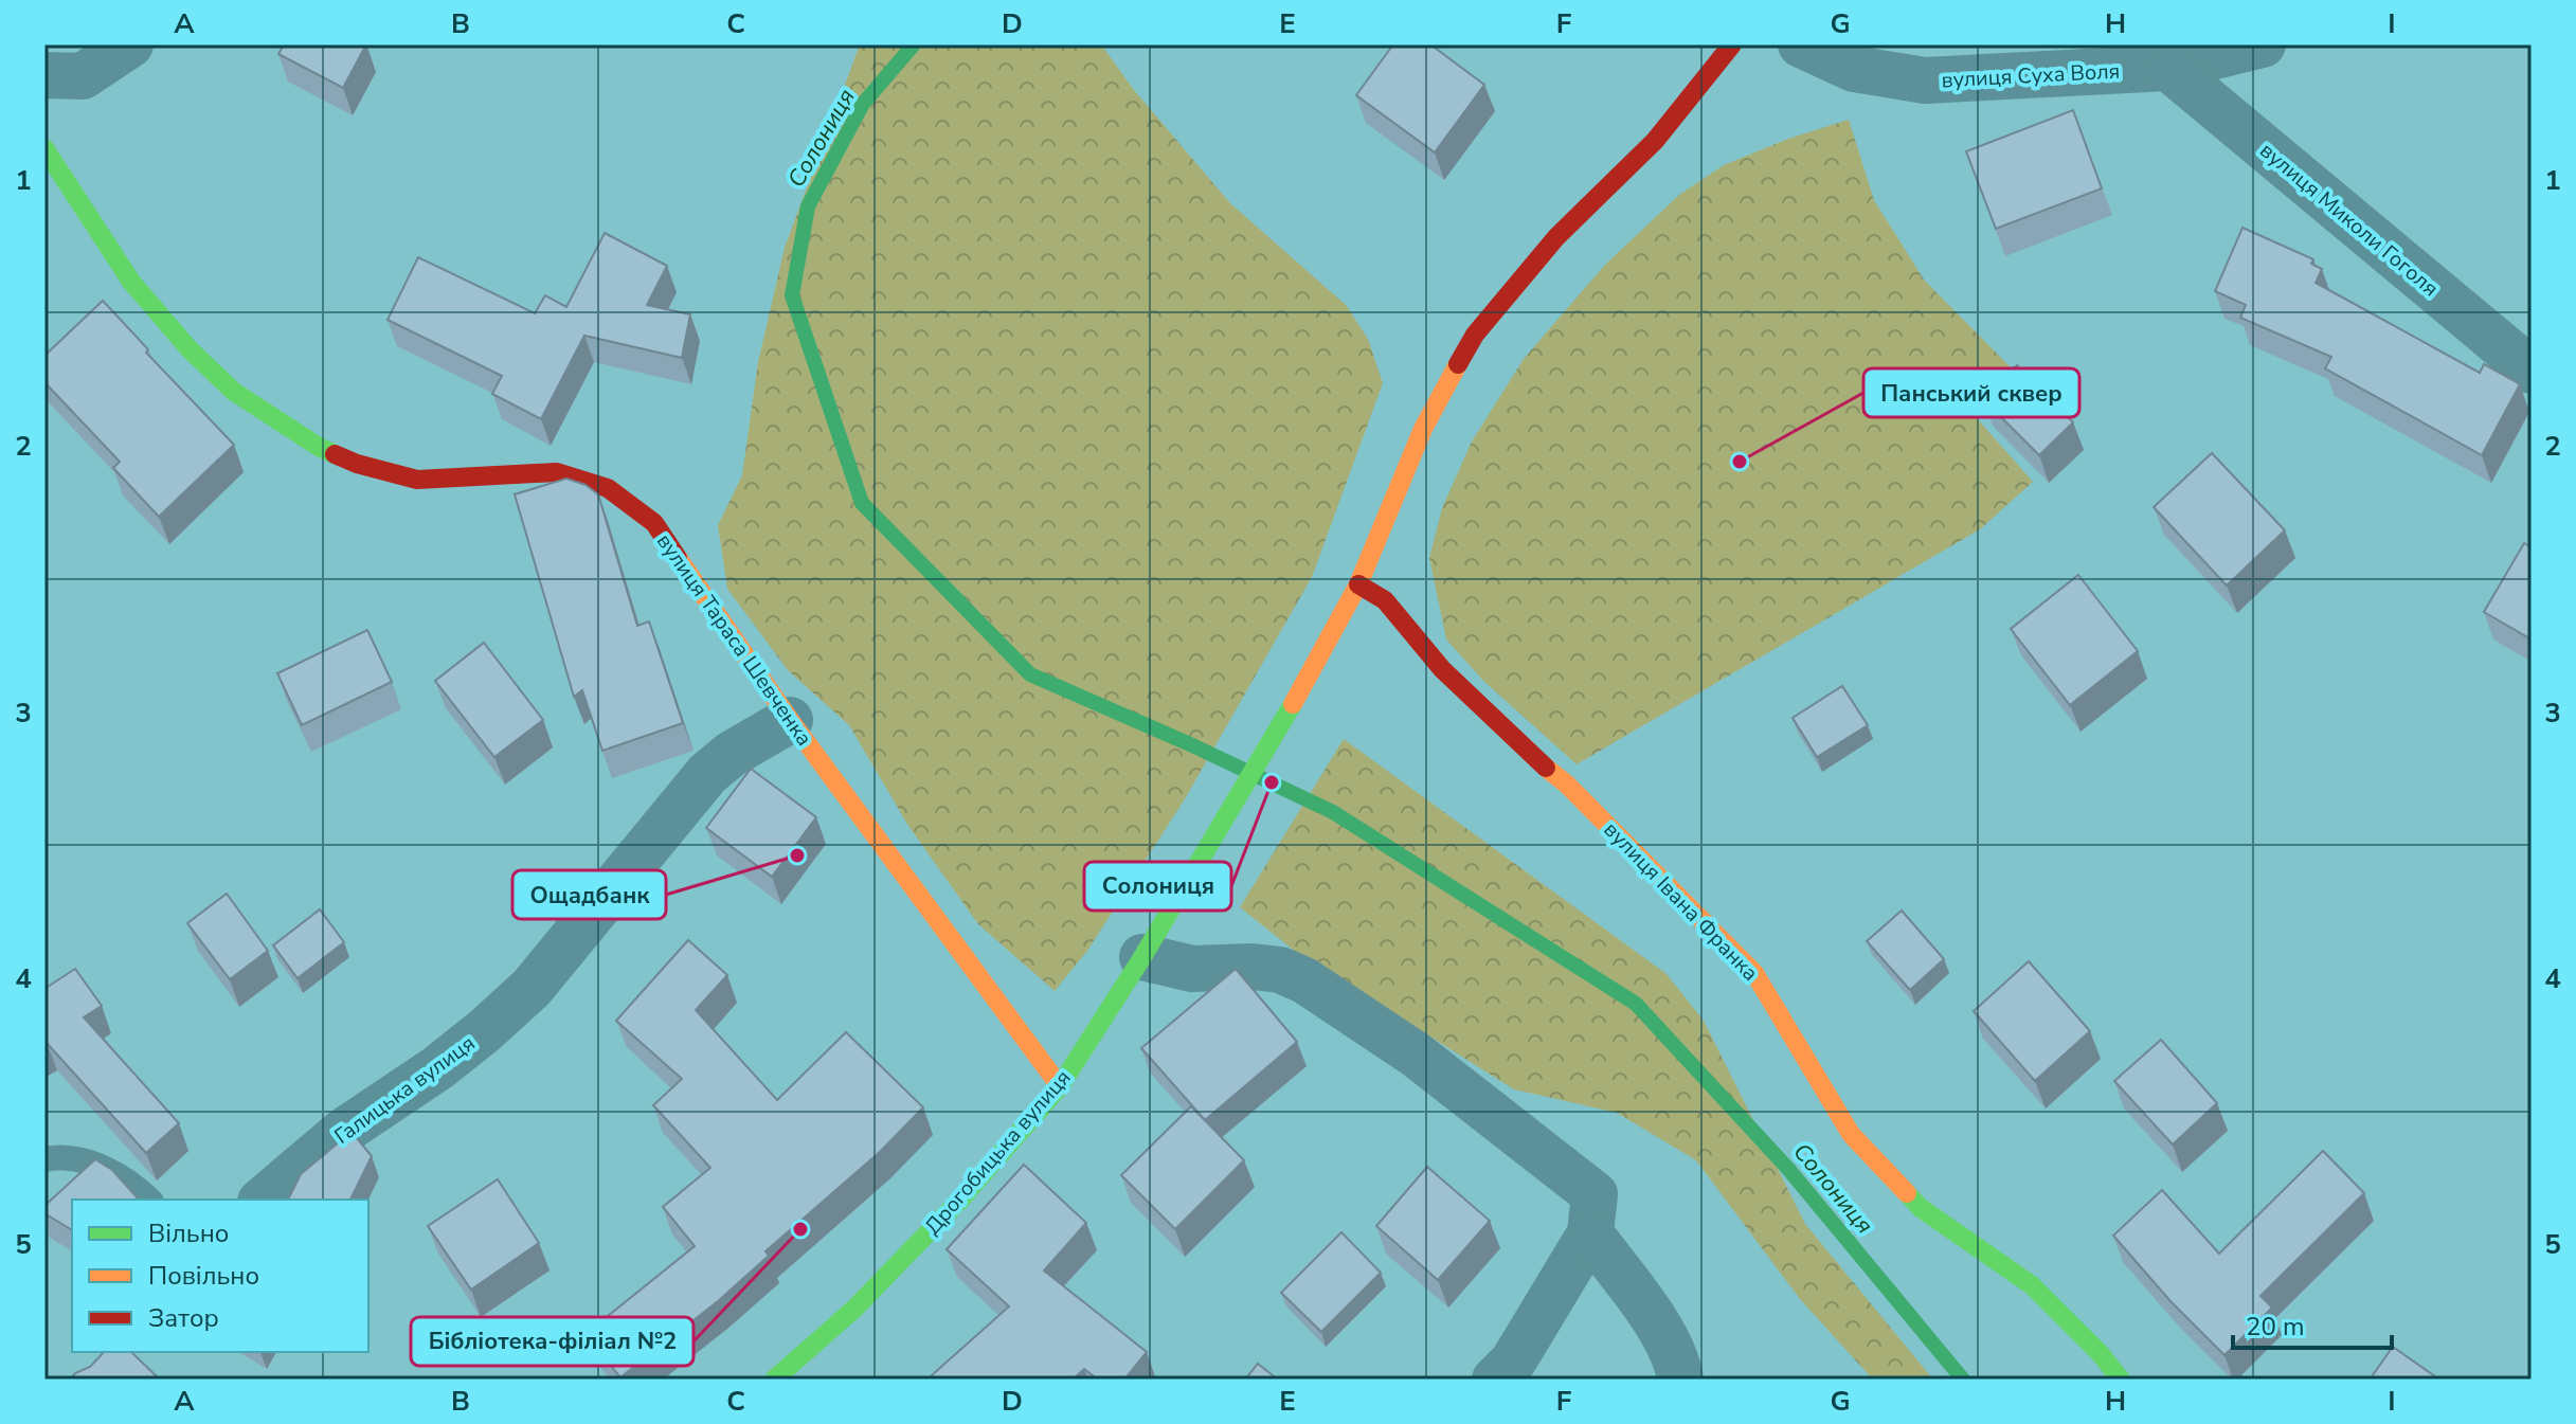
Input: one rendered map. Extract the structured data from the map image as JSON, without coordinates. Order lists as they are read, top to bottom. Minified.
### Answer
{"streets":{"street":["вулиця Суха Воля","вулиця Миколи Гоголя","вулиця Тараса Шевченка","вулиця Івана Франка","Галицька вулиця","Дрогобицька вулиця"]},"crossings":[["вулиця Суха Воля","вулиця Миколи Гоголя"],["вулиця Тараса Шевченка","Галицька вулиця"],["вулиця Тараса Шевченка","Дрогобицька вулиця"],["вулиця Івана Франка","Дрогобицька вулиця"]],"water":["Солониця"],"places":["Панський сквер","Солониця","Ощадбанк","Бібліотека-філіал №2"],"legend":["Вільно","Повільно","Затор"],"scale_bar":"20 m","grid":{"columns":["A","B","C","D","E","F","G","H","I"],"rows":["1","2","3","4","5"]}}
